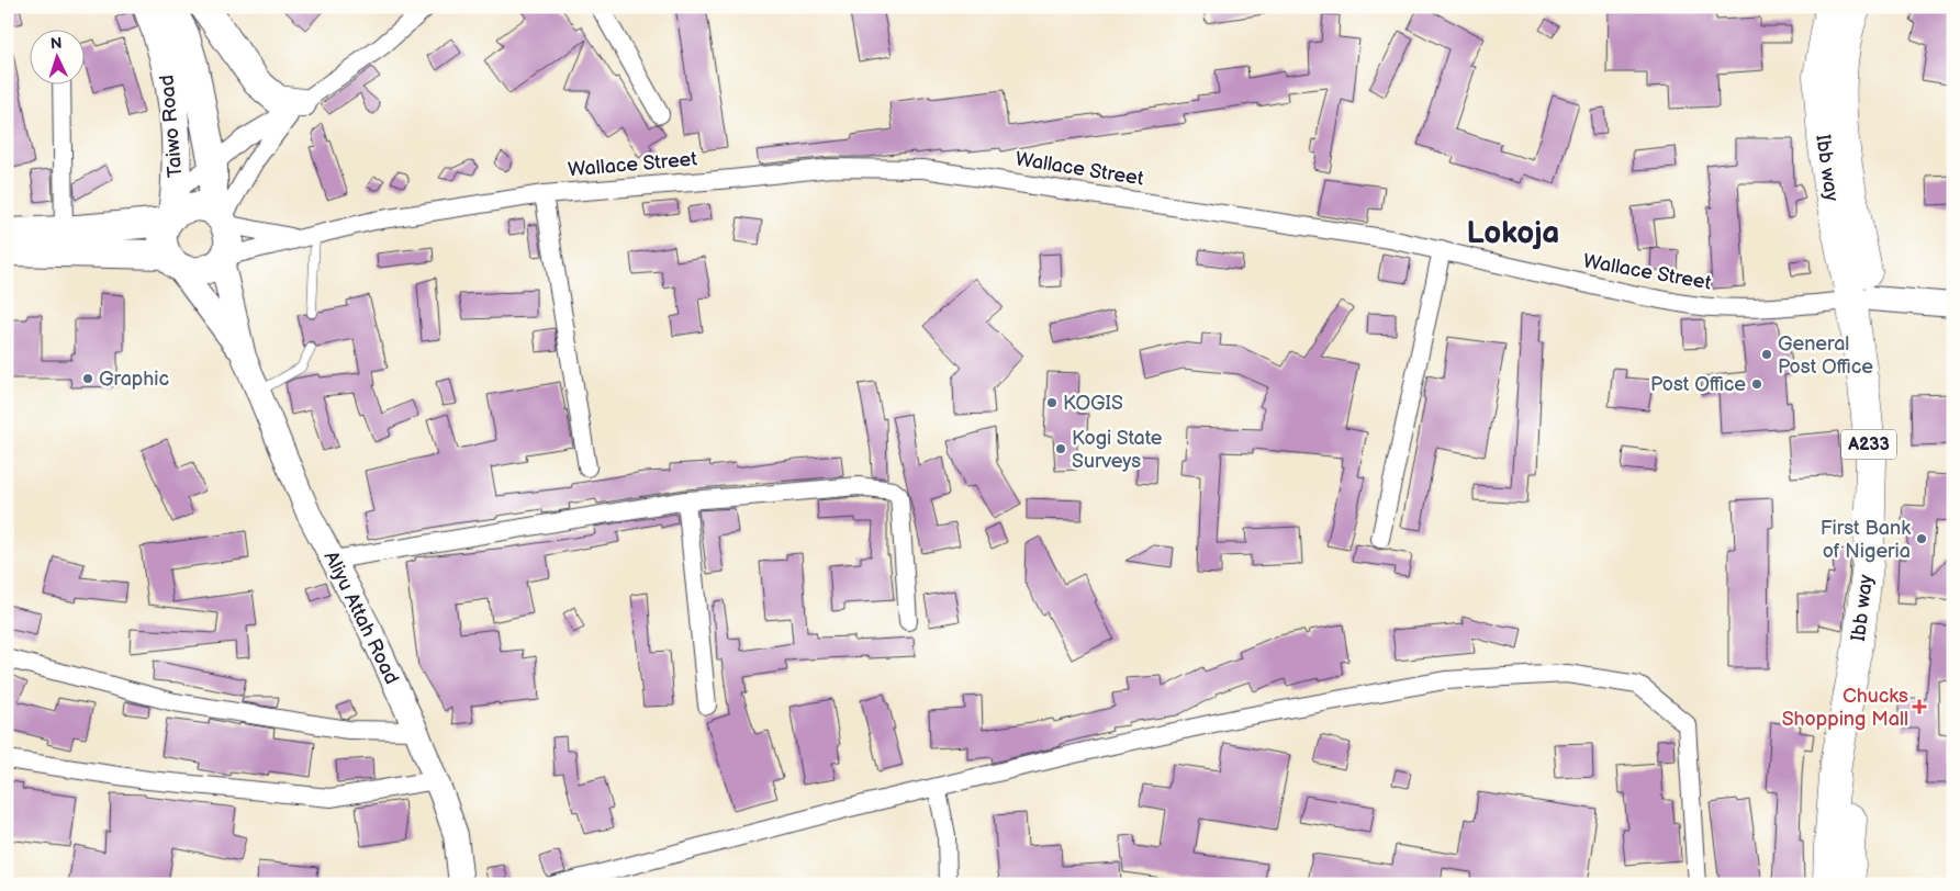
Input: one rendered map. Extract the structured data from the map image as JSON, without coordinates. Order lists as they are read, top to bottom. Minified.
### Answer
{"streets":{"highway":["Ibb way","A233"],"main road":["Taiwo Road"],"street":["Wallace Street","Aliyu Attah Road"]},"crossings":[["Taiwo Road","Wallace Street"],["Wallace Street","Ibb way"],["Wallace Street","A233"],["Ibb way","A233"]],"districts":["Lokoja"],"places":{"other":["General Post Office","Graphic","Post Office","KOGIS","Kogi State Surveys","First Bank of Nigeria"],"health":["Chucks Shopping Mall"]},"north":"top"}
